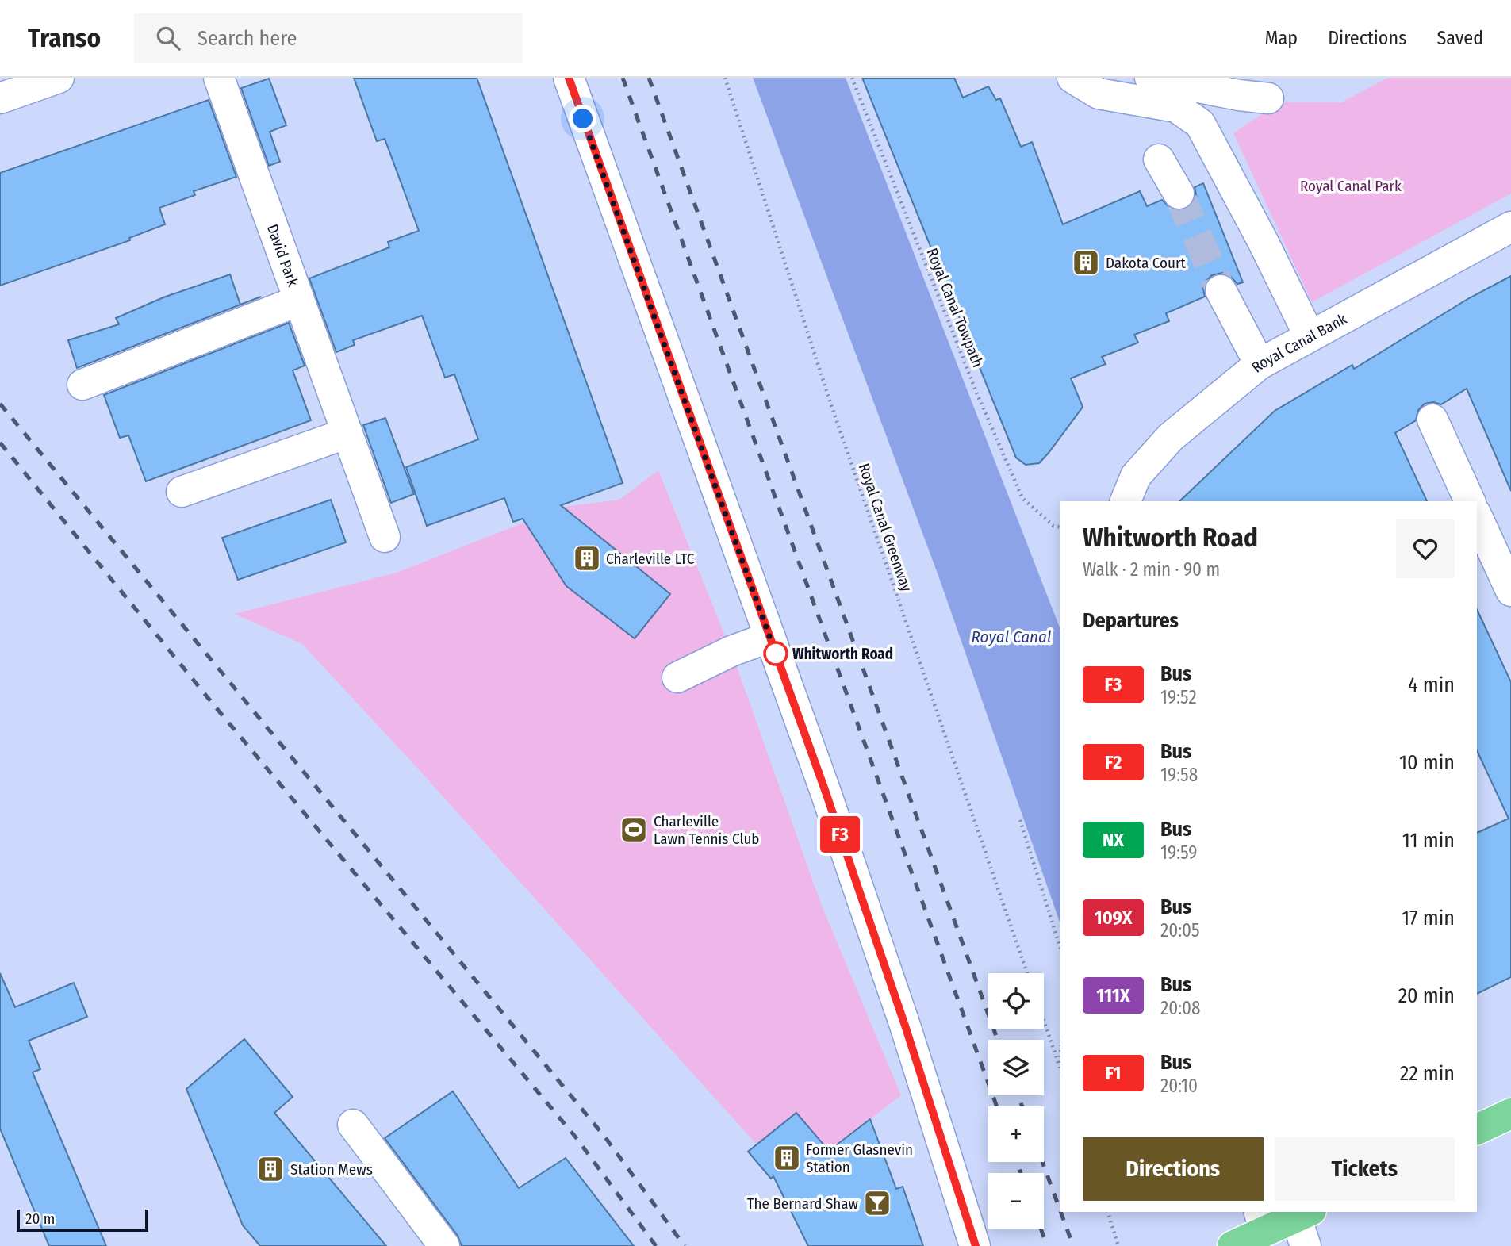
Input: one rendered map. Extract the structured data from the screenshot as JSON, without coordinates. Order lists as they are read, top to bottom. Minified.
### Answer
{"streets":{"street":["David Park","Royal Canal Bank"],"path":["Royal Canal Towpath","Royal Canal Greenway"]},"water":["Royal Canal"],"parks":["Royal Canal Park"],"places":{"building":["Dakota Court","Charleville LTC","Former Glasnevin Station","Station Mews"],"other":["Whitworth Road"],"sports":["Charleville Lawn Tennis Club"],"bar":["The Bernard Shaw"]},"lines":["bus line F3"],"scale_bar":"20 m","page":{"header":"Transo","search":"Search here","nav":["Map","Directions","Saved"],"on_map":"F3","heading":[["Whitworth Road","Walk · 2 min · 90 m"],"Departures"],"list":[{"mark":"F3","name":"Bus","note":"19:52","value":"4 min"},{"mark":"F2","name":"Bus","note":"19:58","value":"10 min"},{"mark":"NX","name":"Bus","note":"19:59","value":"11 min"},{"mark":"109X","name":"Bus","note":"20:05","value":"17 min"},{"mark":"111X","name":"Bus","note":"20:08","value":"20 min"},{"mark":"F1","name":"Bus","note":"20:10","value":"22 min"}],"map_buttons":["+","−"],"buttons":["Directions","Tickets"],"scale":"20 m"}}
